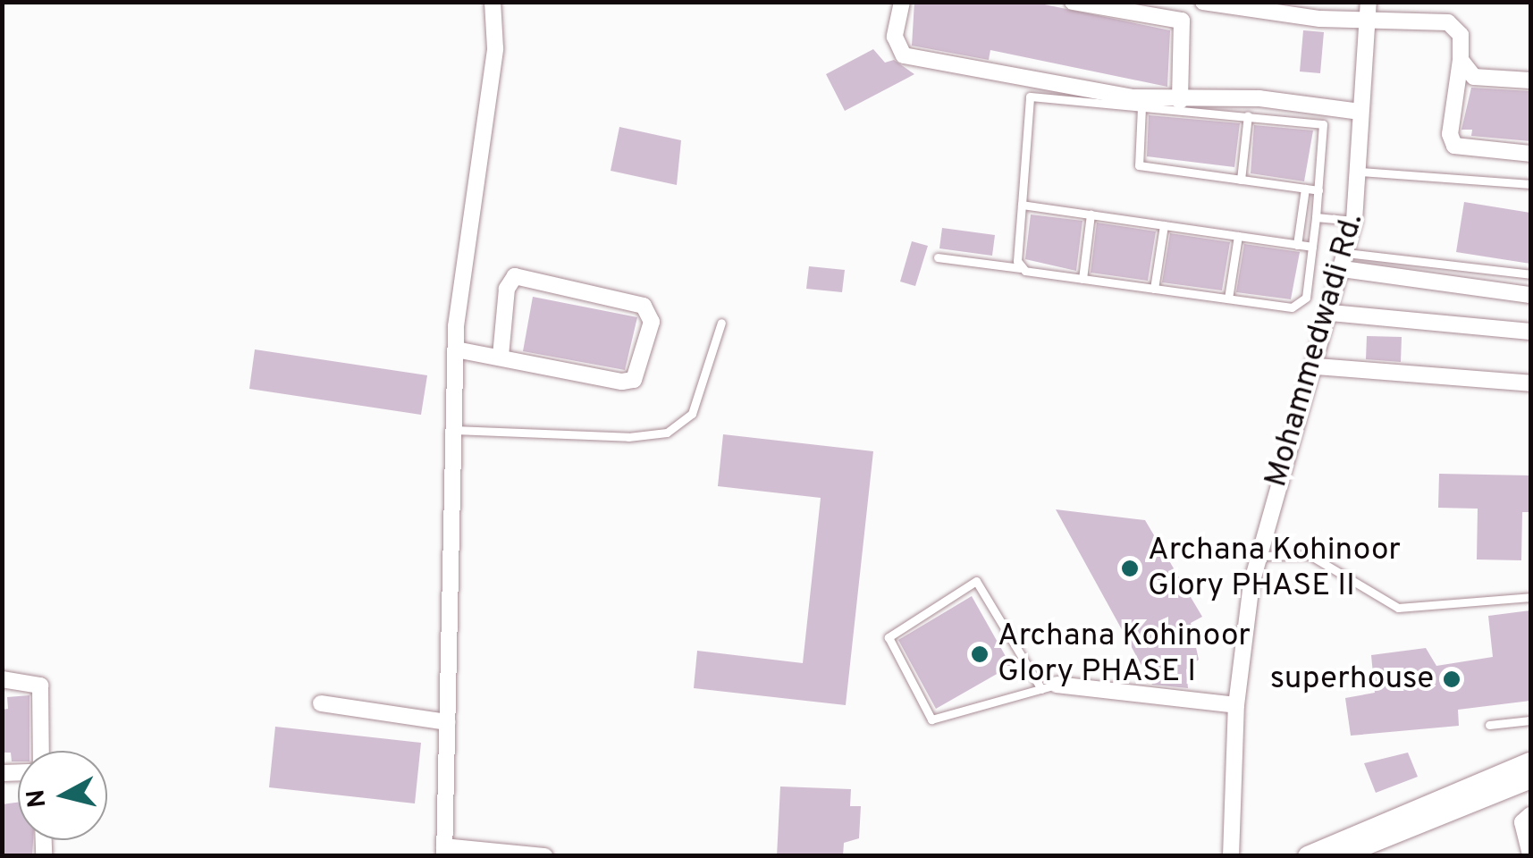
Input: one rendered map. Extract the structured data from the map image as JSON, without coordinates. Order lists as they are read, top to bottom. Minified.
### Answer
{"streets":{"street":["Mohammedwadi Rd."]},"places":["Archana Kohinoor Glory PHASE II","Archana Kohinoor Glory PHASE I","superhouse"],"north":"left"}
